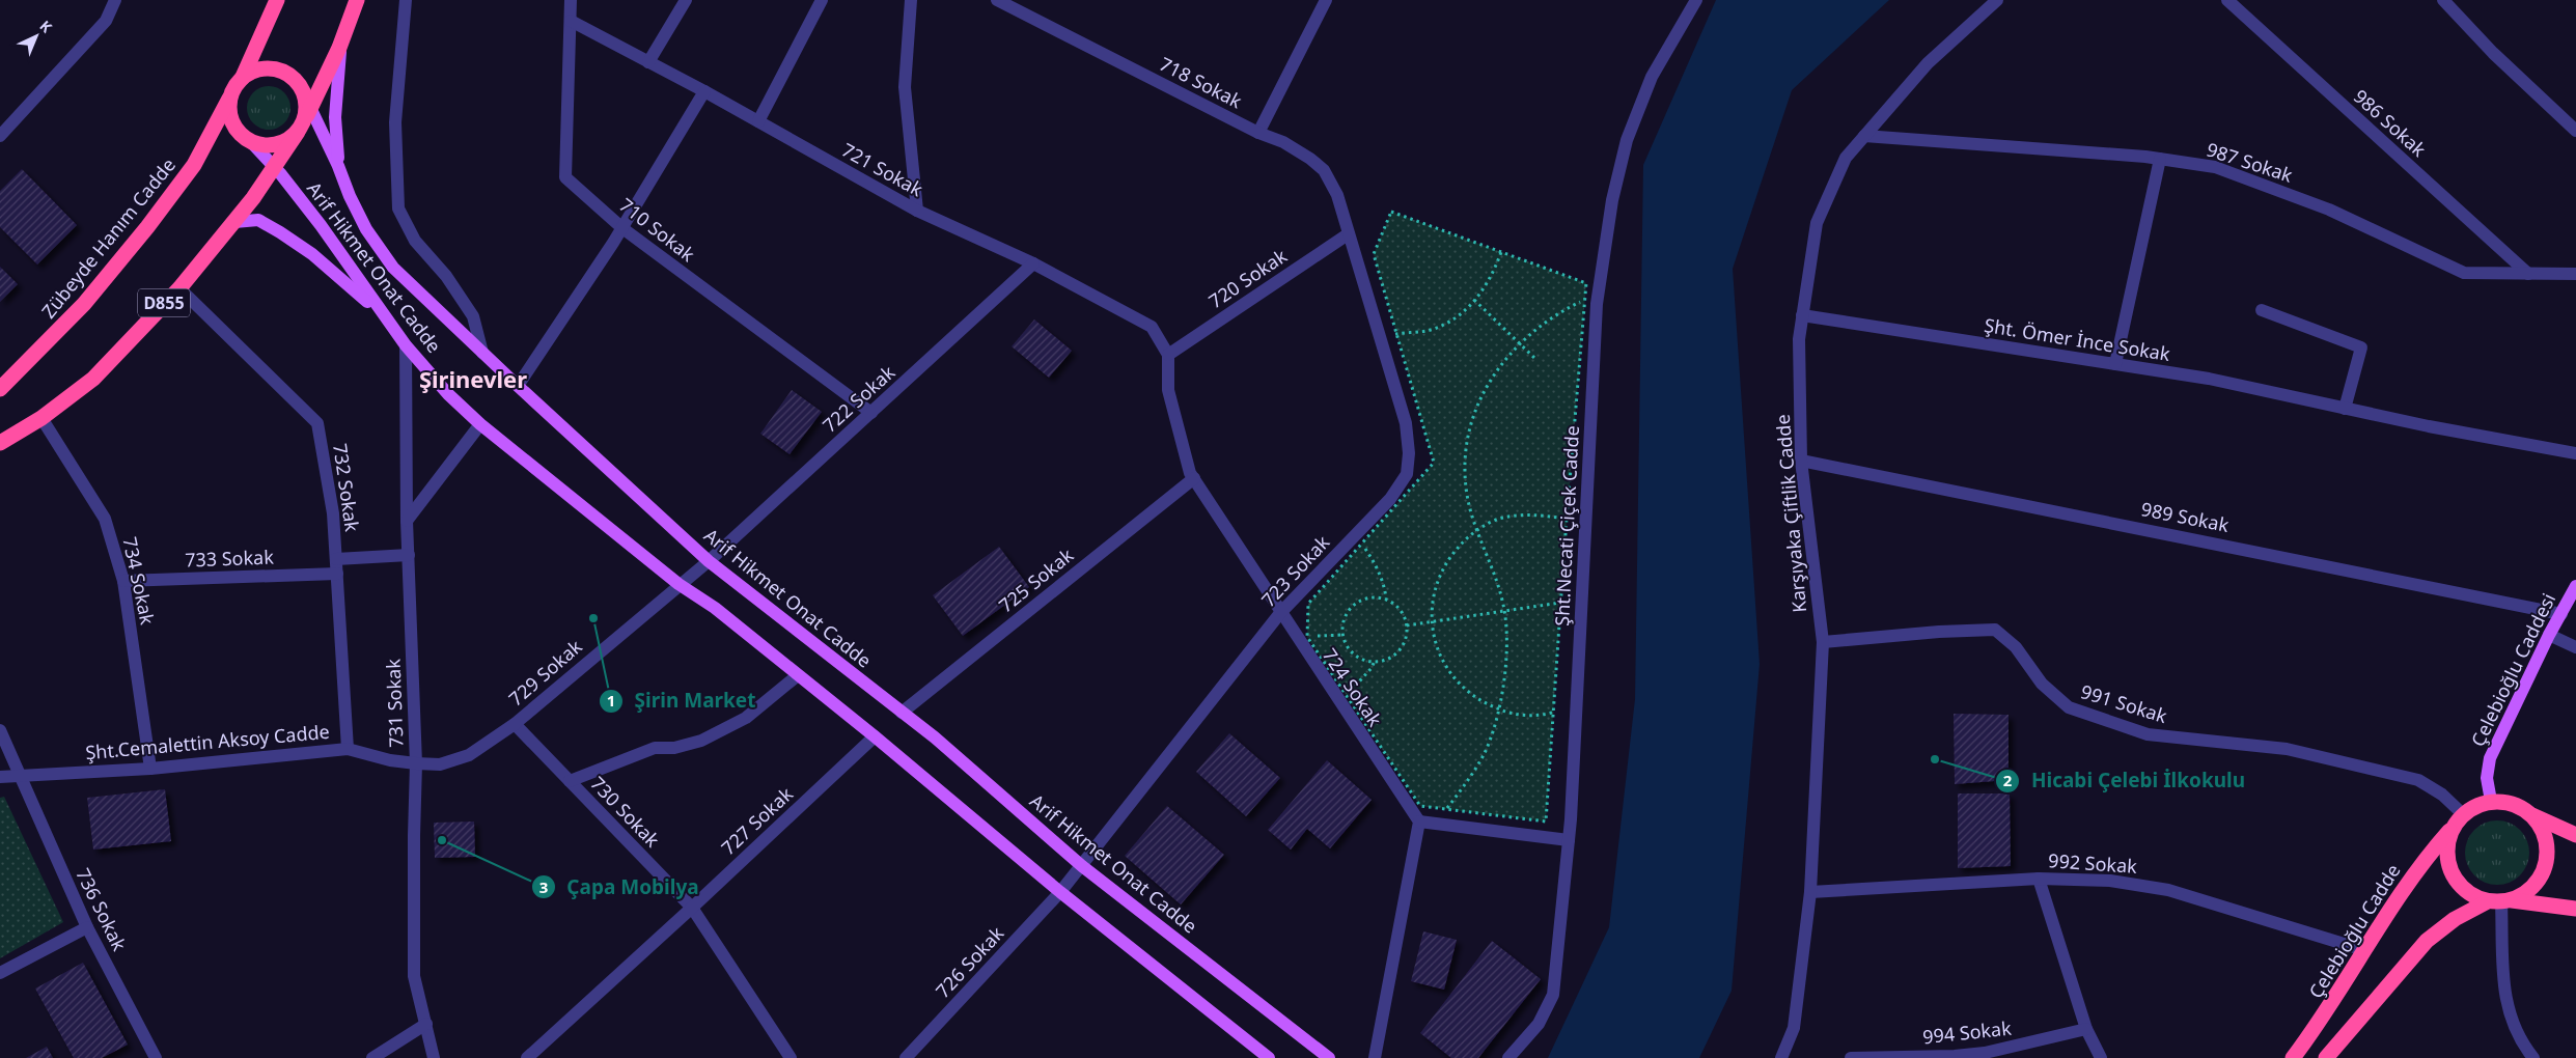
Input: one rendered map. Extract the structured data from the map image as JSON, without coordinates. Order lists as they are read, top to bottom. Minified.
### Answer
{"streets":{"highway":["Zübeyde Hanım Cadde","D855","Çelebioğlu Cadde"],"main road":["Arif Hikmet Onat Cadde","Çelebioğlu Caddesi"],"street":["718 Sokak","986 Sokak","987 Sokak","721 Sokak","710 Sokak","720 Sokak","Şht. Ömer İnce Sokak","722 Sokak","732 Sokak","Karşıyaka Çiftlik Cadde","989 Sokak","Şht.Necati Çiçek Cadde","733 Sokak","723 Sokak","734 Sokak","725 Sokak","729 Sokak","724 Sokak","731 Sokak","991 Sokak","Şht.Cemalettin Aksoy Cadde","730 Sokak","727 Sokak","992 Sokak","736 Sokak","726 Sokak","994 Sokak"]},"crossings":[["718 Sokak","720 Sokak"],["718 Sokak","723 Sokak"],["986 Sokak","987 Sokak"],["987 Sokak","Karşıyaka Çiftlik Cadde"],["721 Sokak","710 Sokak"],["721 Sokak","720 Sokak"],["721 Sokak","722 Sokak"],["721 Sokak","724 Sokak"],["710 Sokak","722 Sokak"],["Zübeyde Hanım Cadde","Arif Hikmet Onat Cadde"],["Zübeyde Hanım Cadde","D855"],["Arif Hikmet Onat Cadde","D855"],["Arif Hikmet Onat Cadde","722 Sokak"],["Arif Hikmet Onat Cadde","723 Sokak"],["Arif Hikmet Onat Cadde","725 Sokak"],["Arif Hikmet Onat Cadde","729 Sokak"],["Arif Hikmet Onat Cadde","731 Sokak"],["Arif Hikmet Onat Cadde","727 Sokak"],["Arif Hikmet Onat Cadde","726 Sokak"],["720 Sokak","723 Sokak"],["720 Sokak","724 Sokak"],["D855","732 Sokak"],["D855","734 Sokak"],["Şht. Ömer İnce Sokak","Karşıyaka Çiftlik Cadde"],["722 Sokak","729 Sokak"],["732 Sokak","733 Sokak"],["732 Sokak","Şht.Cemalettin Aksoy Cadde"],["Karşıyaka Çiftlik Cadde","989 Sokak"],["Karşıyaka Çiftlik Cadde","991 Sokak"],["Karşıyaka Çiftlik Cadde","992 Sokak"],["989 Sokak","Çelebioğlu Caddesi"],["733 Sokak","734 Sokak"],["723 Sokak","724 Sokak"],["723 Sokak","726 Sokak"],["734 Sokak","Şht.Cemalettin Aksoy Cadde"],["725 Sokak","724 Sokak"],["Çelebioğlu Caddesi","991 Sokak"],["Çelebioğlu Caddesi","Çelebioğlu Cadde"],["729 Sokak","731 Sokak"],["729 Sokak","Şht.Cemalettin Aksoy Cadde"],["729 Sokak","730 Sokak"],["731 Sokak","Şht.Cemalettin Aksoy Cadde"],["991 Sokak","Çelebioğlu Cadde"],["Şht.Cemalettin Aksoy Cadde","736 Sokak"],["730 Sokak","727 Sokak"],["992 Sokak","Çelebioğlu Cadde"]],"districts":["Şirinevler"],"places":["Şirin Market","Hicabi Çelebi İlkokulu","Çapa Mobilya"],"north":"top right"}
